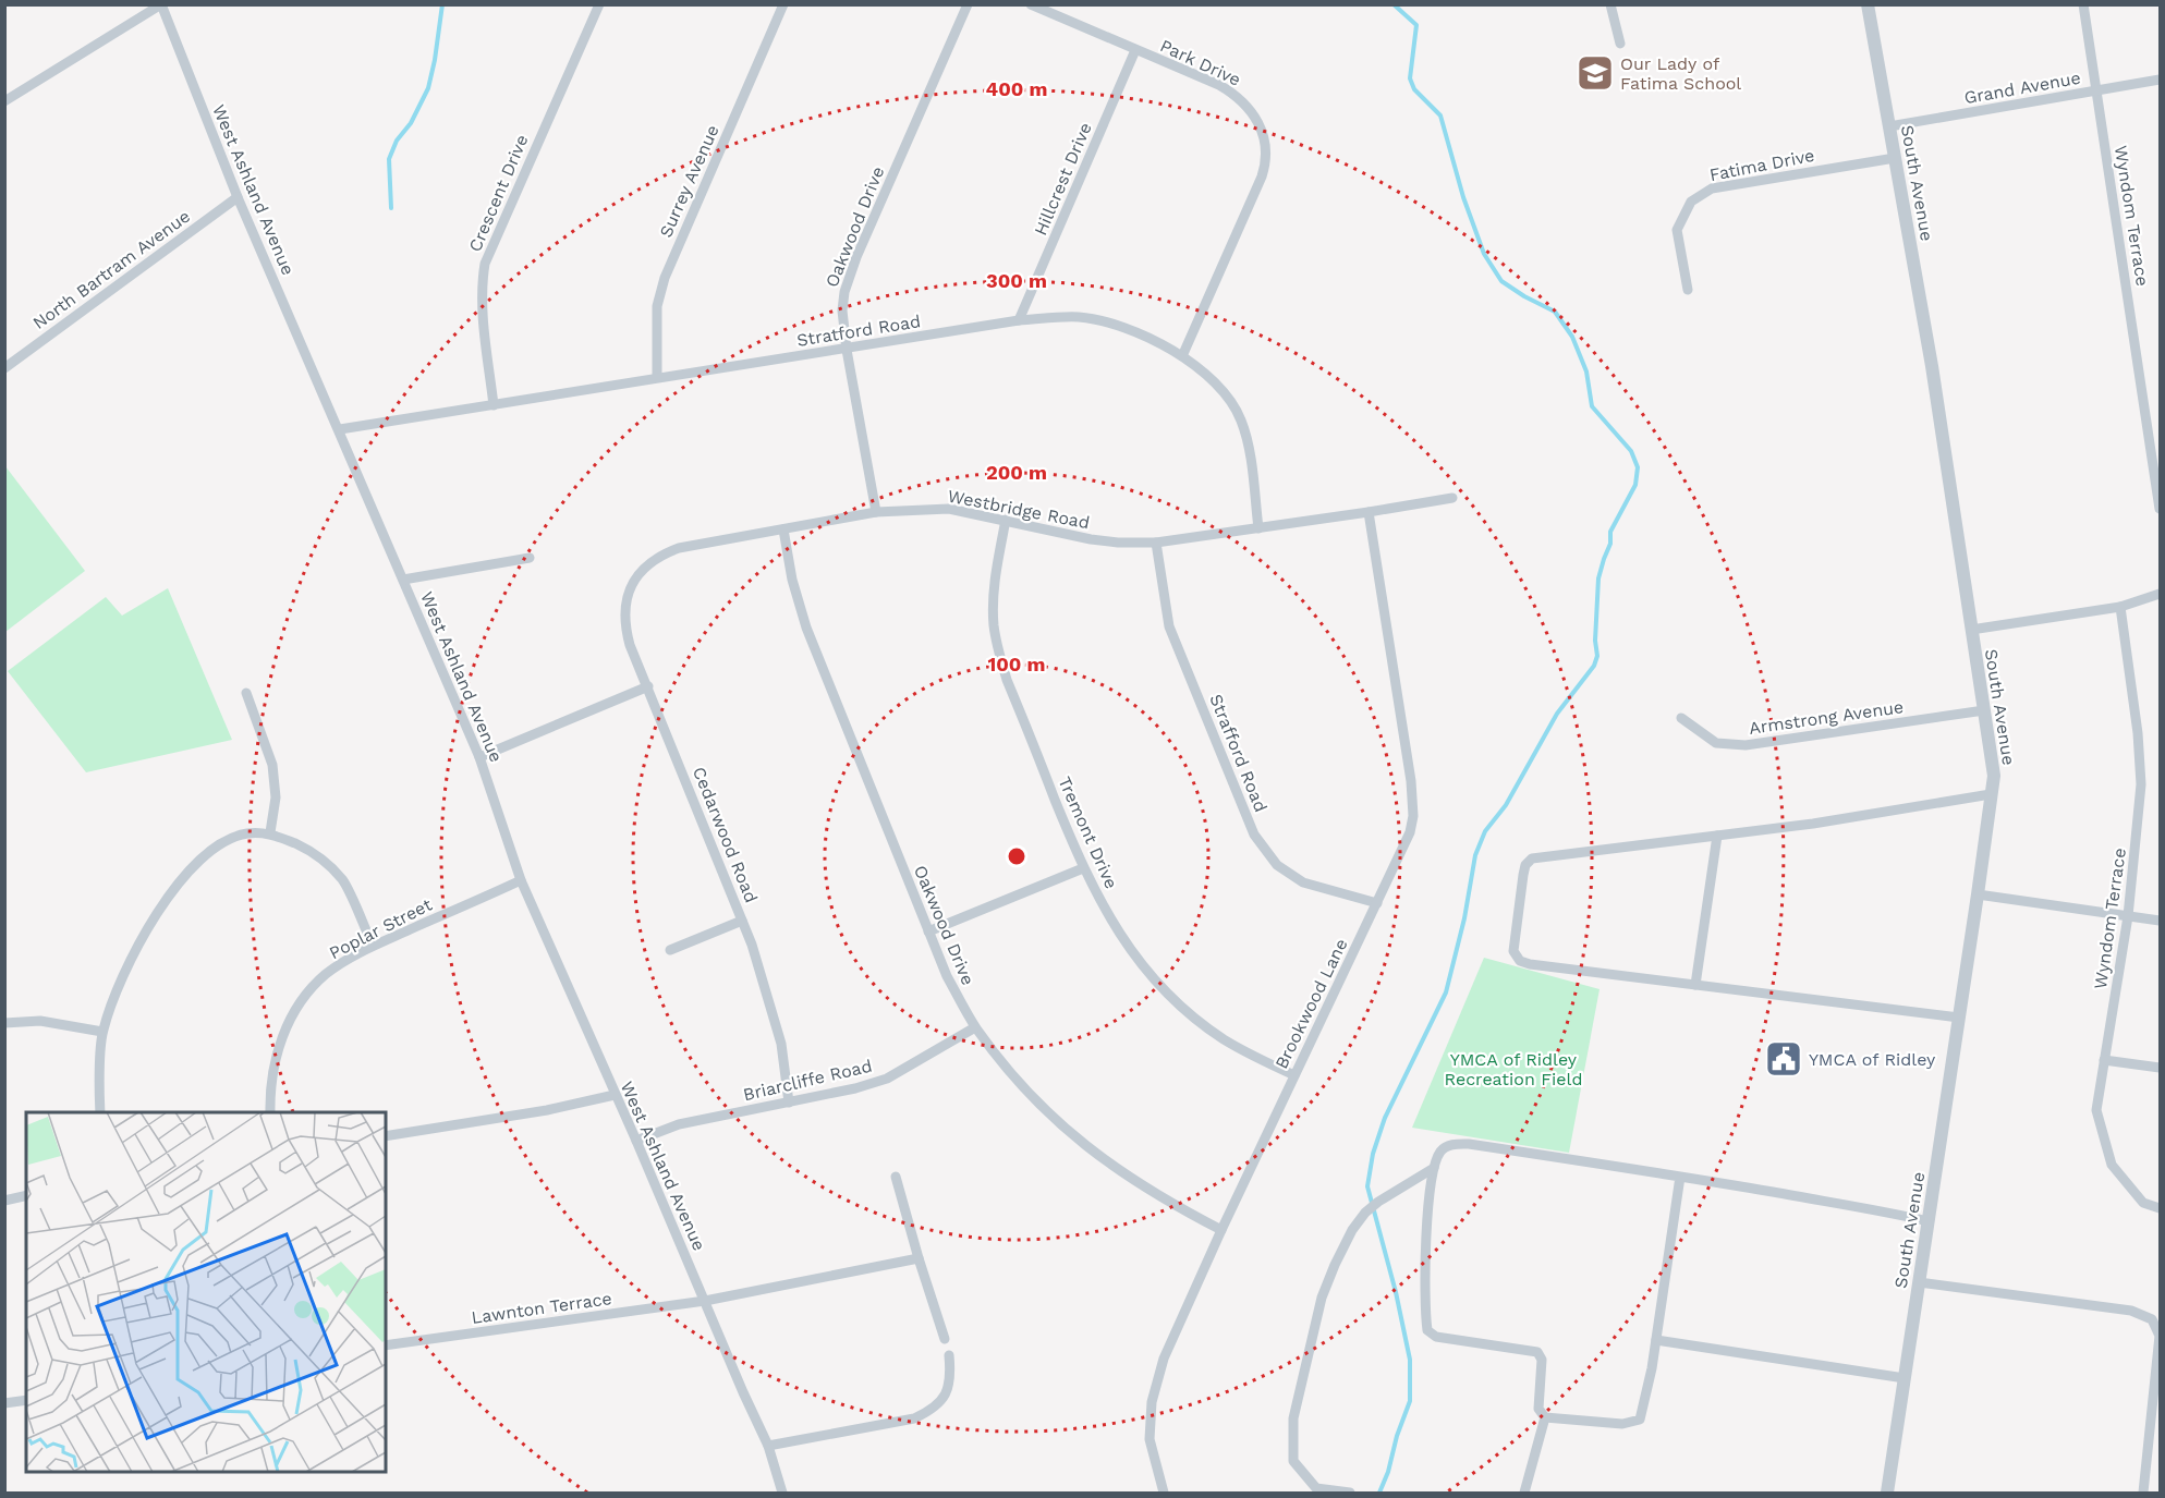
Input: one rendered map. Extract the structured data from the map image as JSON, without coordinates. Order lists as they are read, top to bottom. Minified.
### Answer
{"streets":{"street":["Park Drive","Grand Avenue","Fatima Drive","Hillcrest Drive","Surrey Avenue","South Avenue","West Ashland Avenue","Crescent Drive","Wyndom Terrace","Oakwood Drive","North Bartram Avenue","Stratford Road","Westbridge Road","Armstrong Avenue","Strafford Road","Tremont Drive","Cedarwood Road","Poplar Street","Brookwood Lane","Briarcliffe Road","Lawnton Terrace"]},"crossings":[["Park Drive","Hillcrest Drive"],["Park Drive","Stratford Road"],["Grand Avenue","South Avenue"],["Grand Avenue","Wyndom Terrace"],["Fatima Drive","South Avenue"],["Hillcrest Drive","Stratford Road"],["Surrey Avenue","Stratford Road"],["South Avenue","Armstrong Avenue"],["West Ashland Avenue","North Bartram Avenue"],["West Ashland Avenue","Stratford Road"],["West Ashland Avenue","Poplar Street"],["West Ashland Avenue","Briarcliffe Road"],["West Ashland Avenue","Lawnton Terrace"],["Crescent Drive","Stratford Road"],["Oakwood Drive","Stratford Road"],["Oakwood Drive","Westbridge Road"],["Oakwood Drive","Brookwood Lane"],["Oakwood Drive","Briarcliffe Road"],["Stratford Road","Westbridge Road"],["Westbridge Road","Strafford Road"],["Westbridge Road","Tremont Drive"],["Westbridge Road","Cedarwood Road"],["Westbridge Road","Brookwood Lane"],["Strafford Road","Brookwood Lane"],["Tremont Drive","Brookwood Lane"],["Cedarwood Road","Briarcliffe Road"]],"parks":["YMCA of Ridley Recreation Field"],"places":{"school or university":["Our Lady of Fatima School"],"public building":["YMCA of Ridley"]},"rings":["400 m","300 m","200 m","100 m"]}
